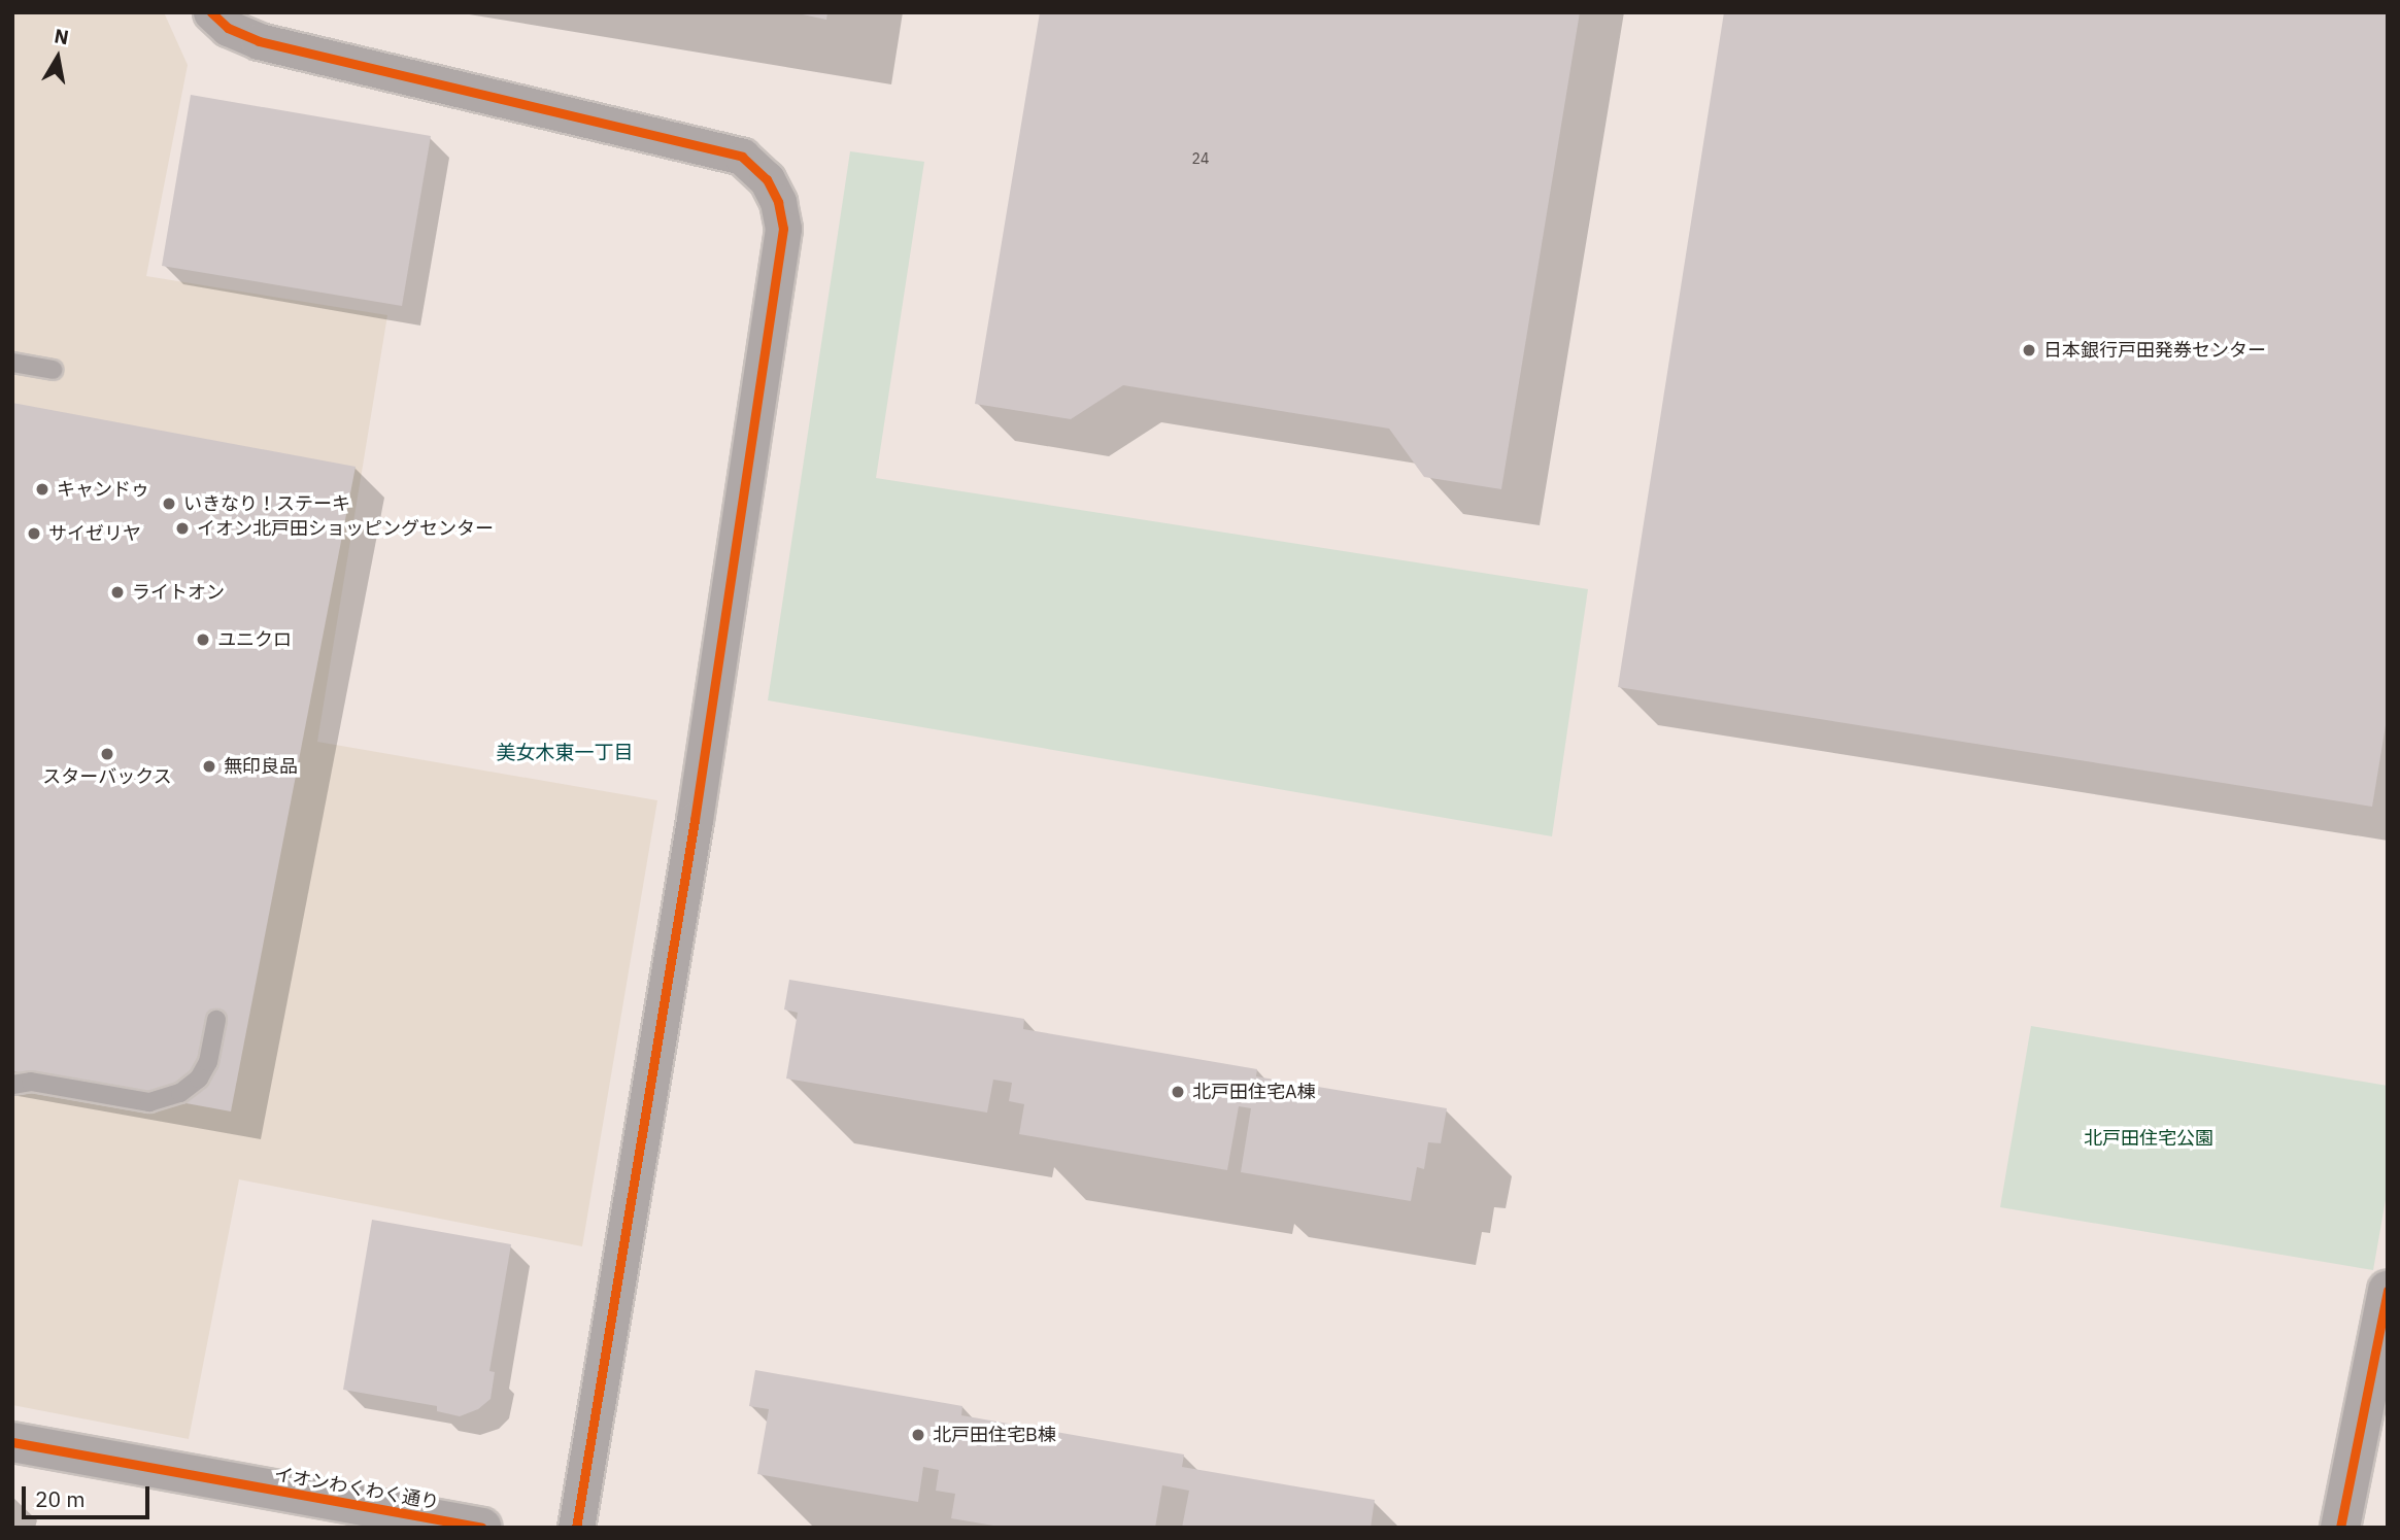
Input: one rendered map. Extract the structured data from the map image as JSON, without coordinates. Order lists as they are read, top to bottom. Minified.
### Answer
{"streets":{"street":["イオンわくわく通り"]},"districts":["美女木東一丁目"],"parks":["北戸田住宅公園"],"places":["日本銀行戸田発券センター","キャンドゥ","いきなり！ステーキ","イオン北戸田ショッピングセンター","サイゼリヤ","ライトオン","ユニクロ","スターバックス","無印良品","北戸田住宅A棟","北戸田住宅B棟"],"house_numbers":["24"],"scale_bar":"20 m","north":"top"}
